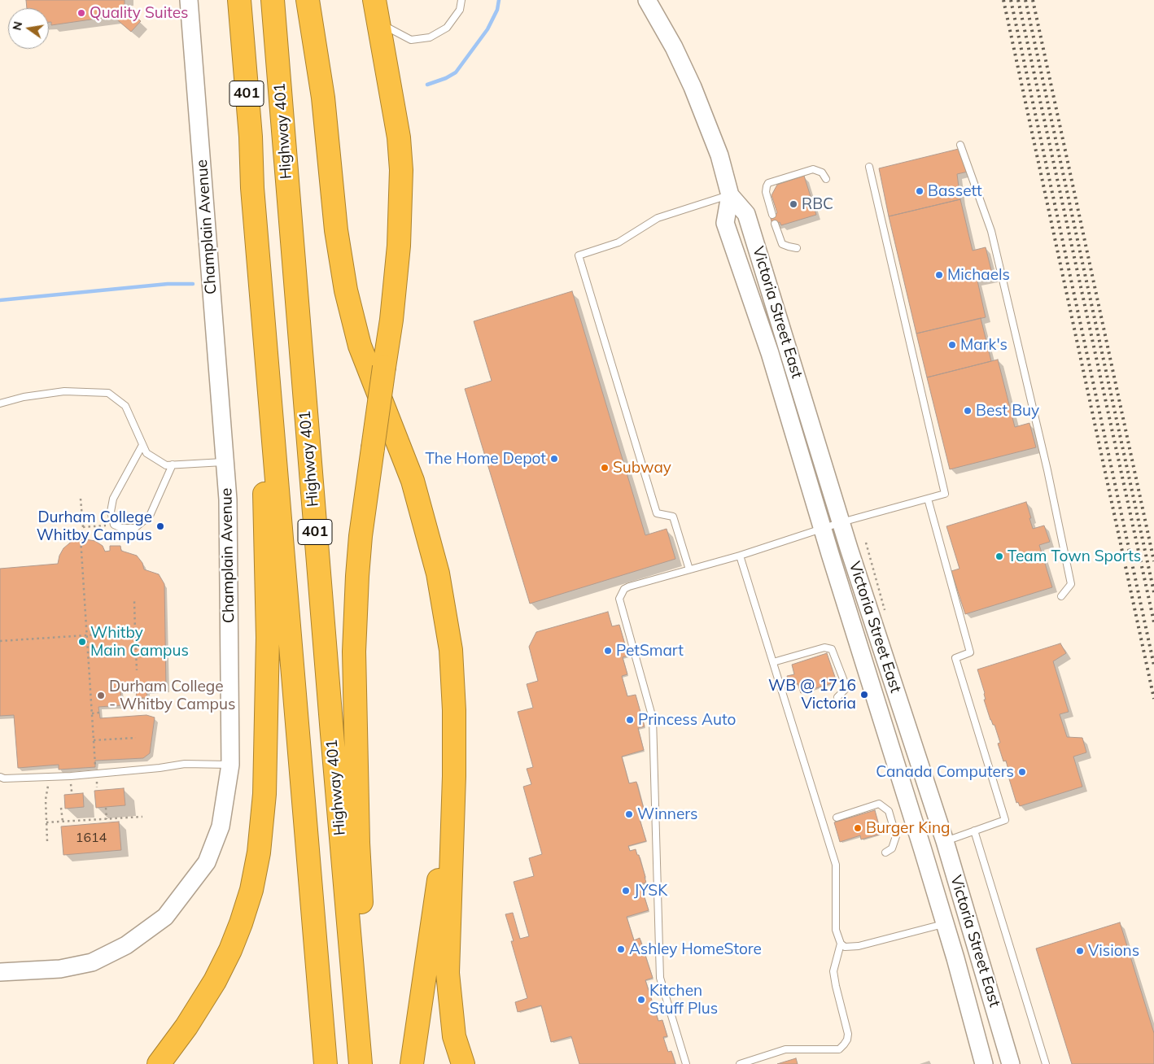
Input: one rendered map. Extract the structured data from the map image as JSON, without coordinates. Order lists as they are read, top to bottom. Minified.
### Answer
{"streets":{"highway":["401","Highway 401"],"main road":["Champlain Avenue","Victoria Street East"]},"places":["Quality Suites","Bassett","RBC","Michaels","Mark's","Best Buy","The Home Depot","Subway","Durham College Whitby Campus","Team Town Sports","Whitby Main Campus","PetSmart","WB @ 1716 Victoria","Durham College - Whitby Campus","Princess Auto","Canada Computers","Winners","Burger King","JYSK","Ashley HomeStore","Visions","Kitchen Stuff Plus"],"house_numbers":["1614"],"north":"left"}
